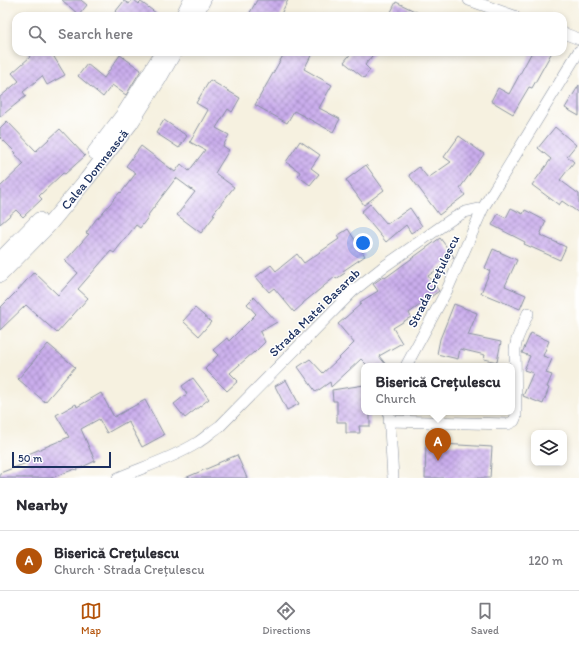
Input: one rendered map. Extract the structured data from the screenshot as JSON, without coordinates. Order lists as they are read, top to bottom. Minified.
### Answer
{"streets":{"main road":["Calea Domnească"],"street":["Strada Crețulescu","Strada Matei Basarab"]},"crossings":[["Strada Crețulescu","Strada Matei Basarab"]],"scale_bar":"50 m","page":{"search":"Search here","popup":["Biserică Crețulescu","Church"],"pins":"A","scale":"50 m","heading":"Nearby","list":[{"mark":"A","name":"Biserică Crețulescu","note":"Church · Strada Crețulescu","value":"120 m"}],"nav":["Map","Directions","Saved"]}}
